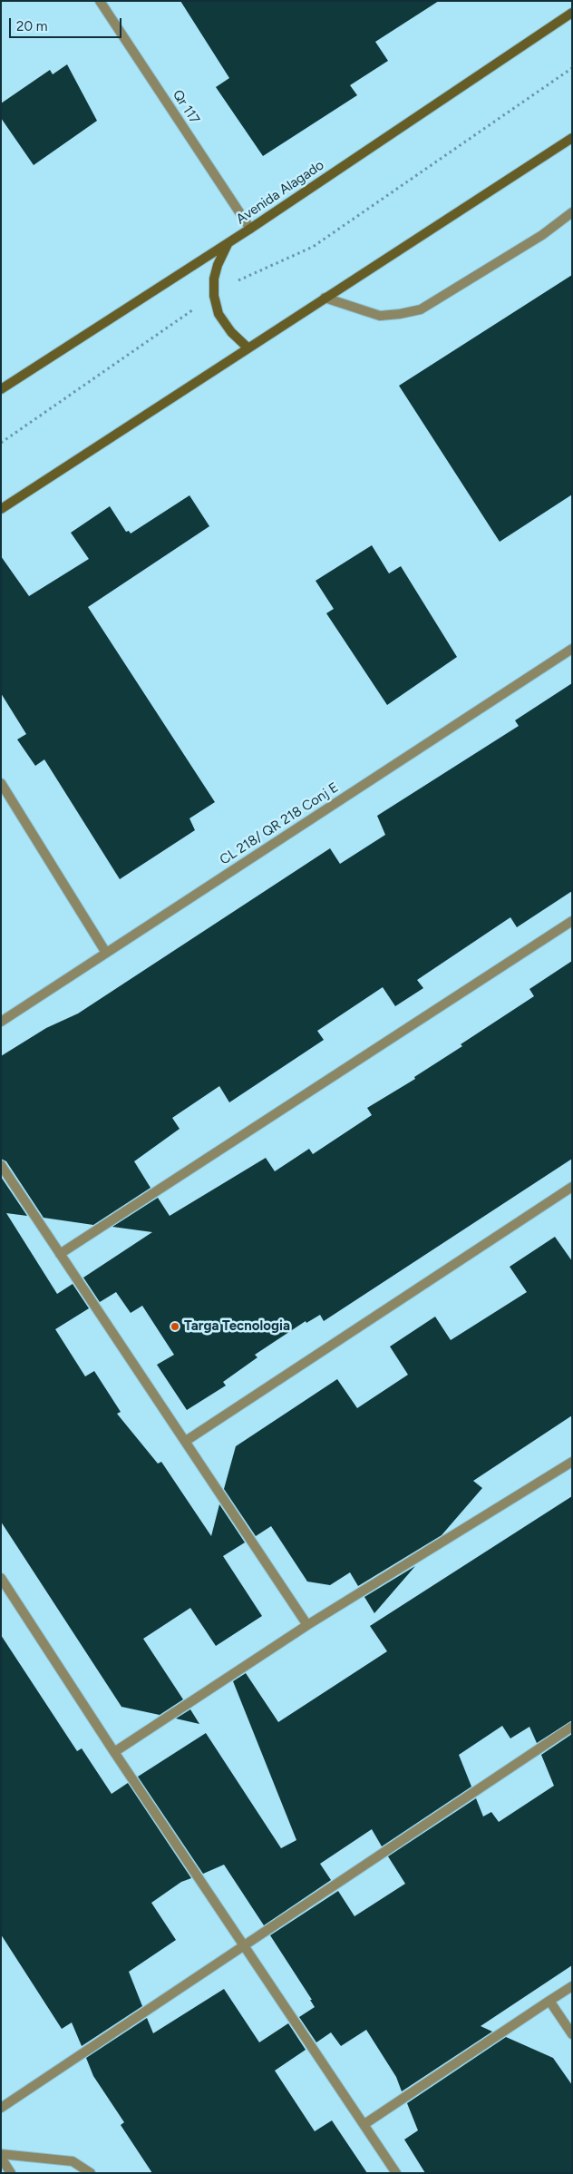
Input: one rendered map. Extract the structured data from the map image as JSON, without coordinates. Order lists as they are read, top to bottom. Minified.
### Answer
{"streets":{"main road":["Avenida Alagado"],"street":["Qr 117","CL 218/ QR 218 Conj E"]},"crossings":[["Qr 117","Avenida Alagado"]],"places":["Targa Tecnologia"],"scale_bar":"20 m"}
